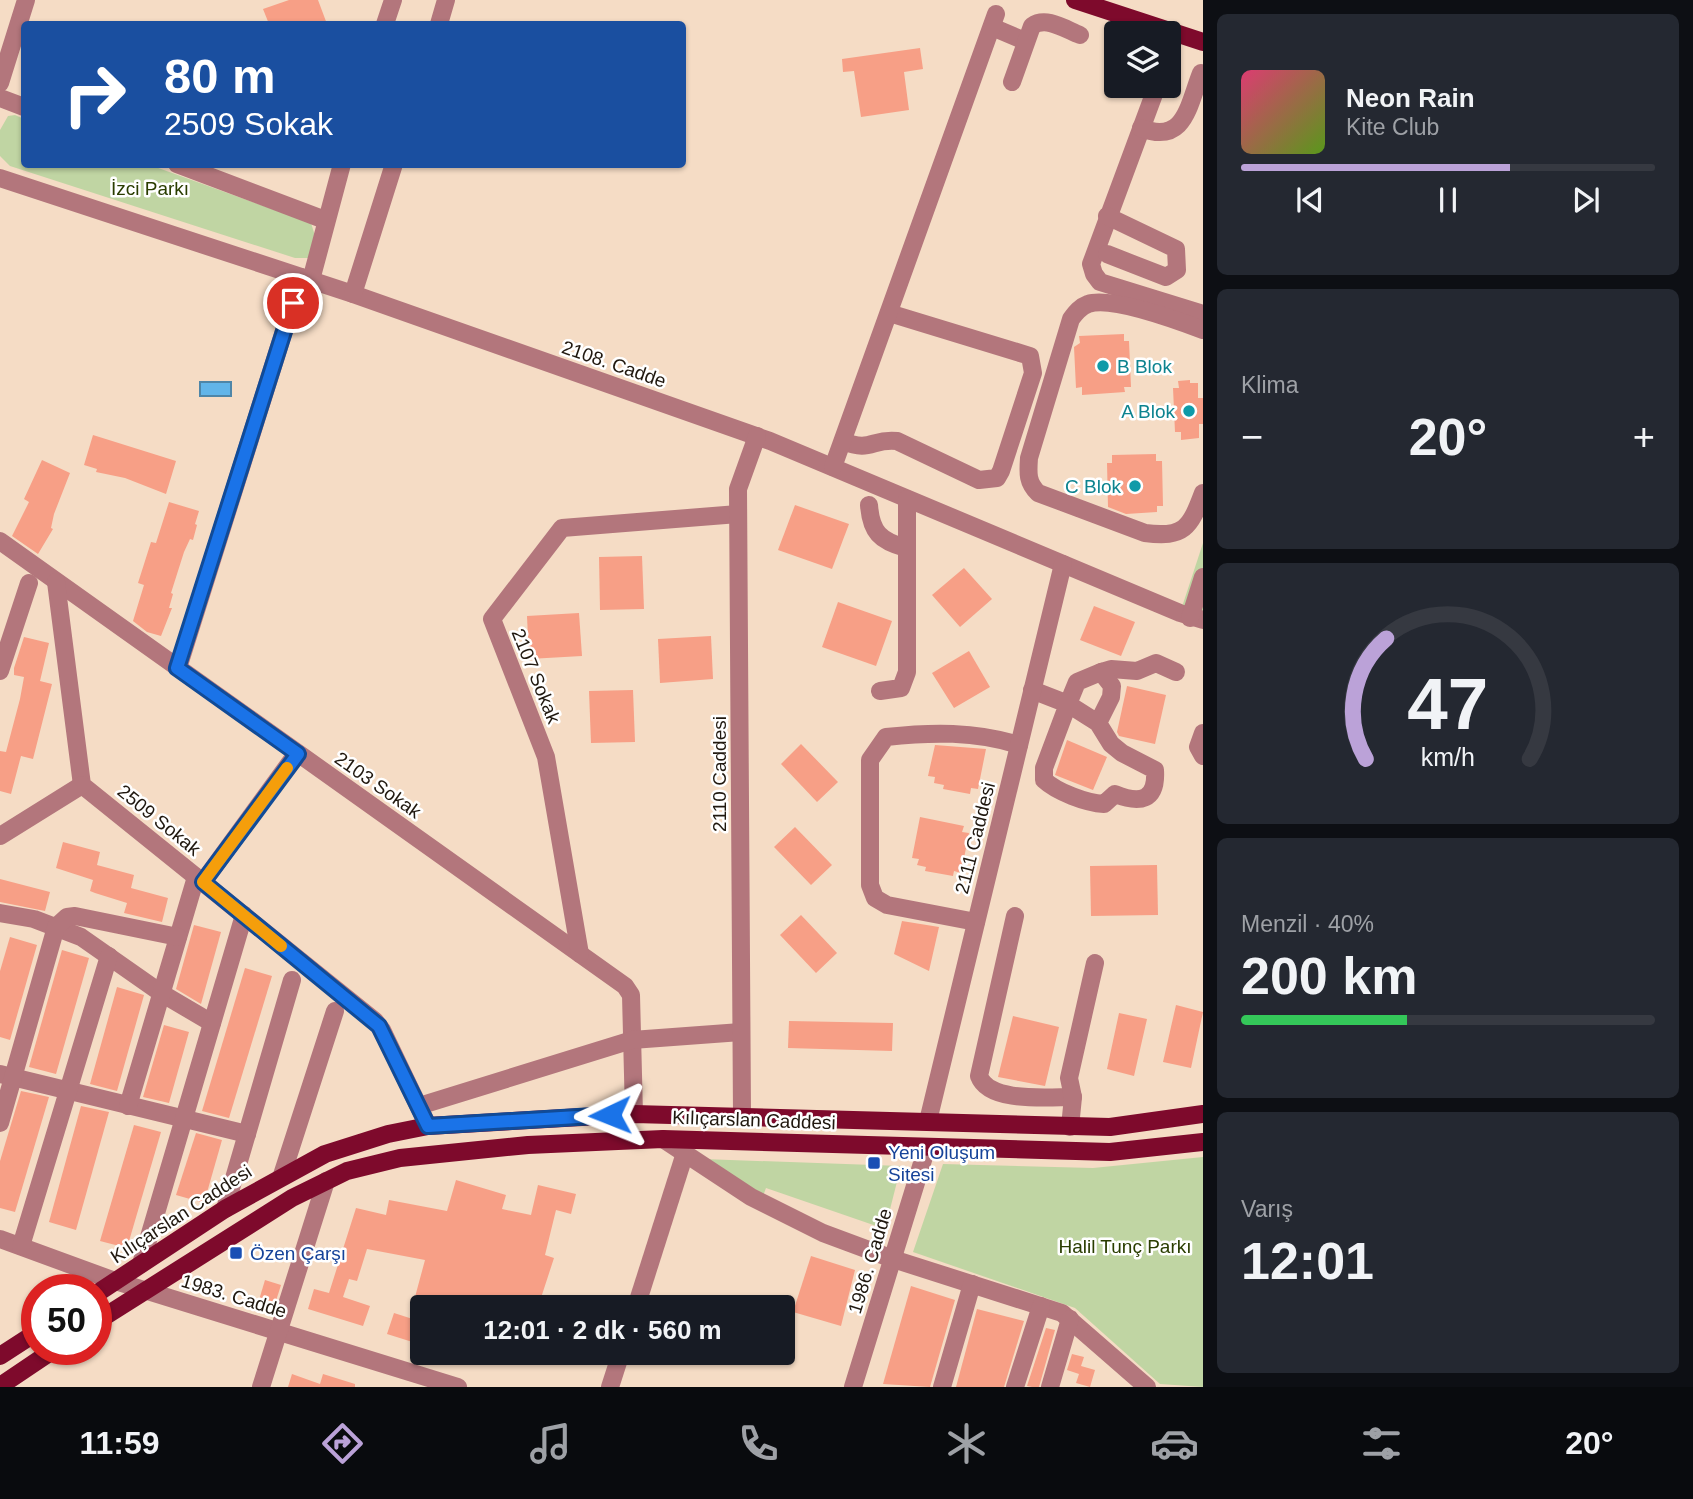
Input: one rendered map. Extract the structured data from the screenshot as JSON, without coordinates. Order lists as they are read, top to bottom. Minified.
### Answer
{"streets":{"main road":["Kılıçarslan Caddesi"],"street":["2108. Cadde","2107 Sokak","2110 Caddesi","2103 Sokak","2509 Sokak","2111 Caddesi","1986. Cadde","1983. Cadde"]},"crossings":[["2108. Cadde","2110 Caddesi"],["2108. Cadde","2111 Caddesi"],["2107 Sokak","2110 Caddesi"],["2107 Sokak","2103 Sokak"],["2110 Caddesi","Kılıçarslan Caddesi"],["2103 Sokak","Kılıçarslan Caddesi"],["2509 Sokak","Kılıçarslan Caddesi"],["2111 Caddesi","Kılıçarslan Caddesi"],["Kılıçarslan Caddesi","1986. Cadde"],["Kılıçarslan Caddesi","1983. Cadde"]],"parks":["İzci Parkı","Halil Tunç Parkı"],"places":{"other":["B Blok","A Blok","C Blok"],"transit":["Yeni Oluşum Sitesi","Özen Çarşı"]},"page":{"turn":["80 m","2509 Sokak"],"song":["Neon Rain","Kite Club"],"tile":["Klima",["Menzil · 40%","200 km"],["Varış","12:01"]],"heat":["−","20°","+"],"limit":"50","trip":"12:01 · 2 dk · 560 m","tabs":["11:59","20°"],"gauge":["47","km/h"]}}
